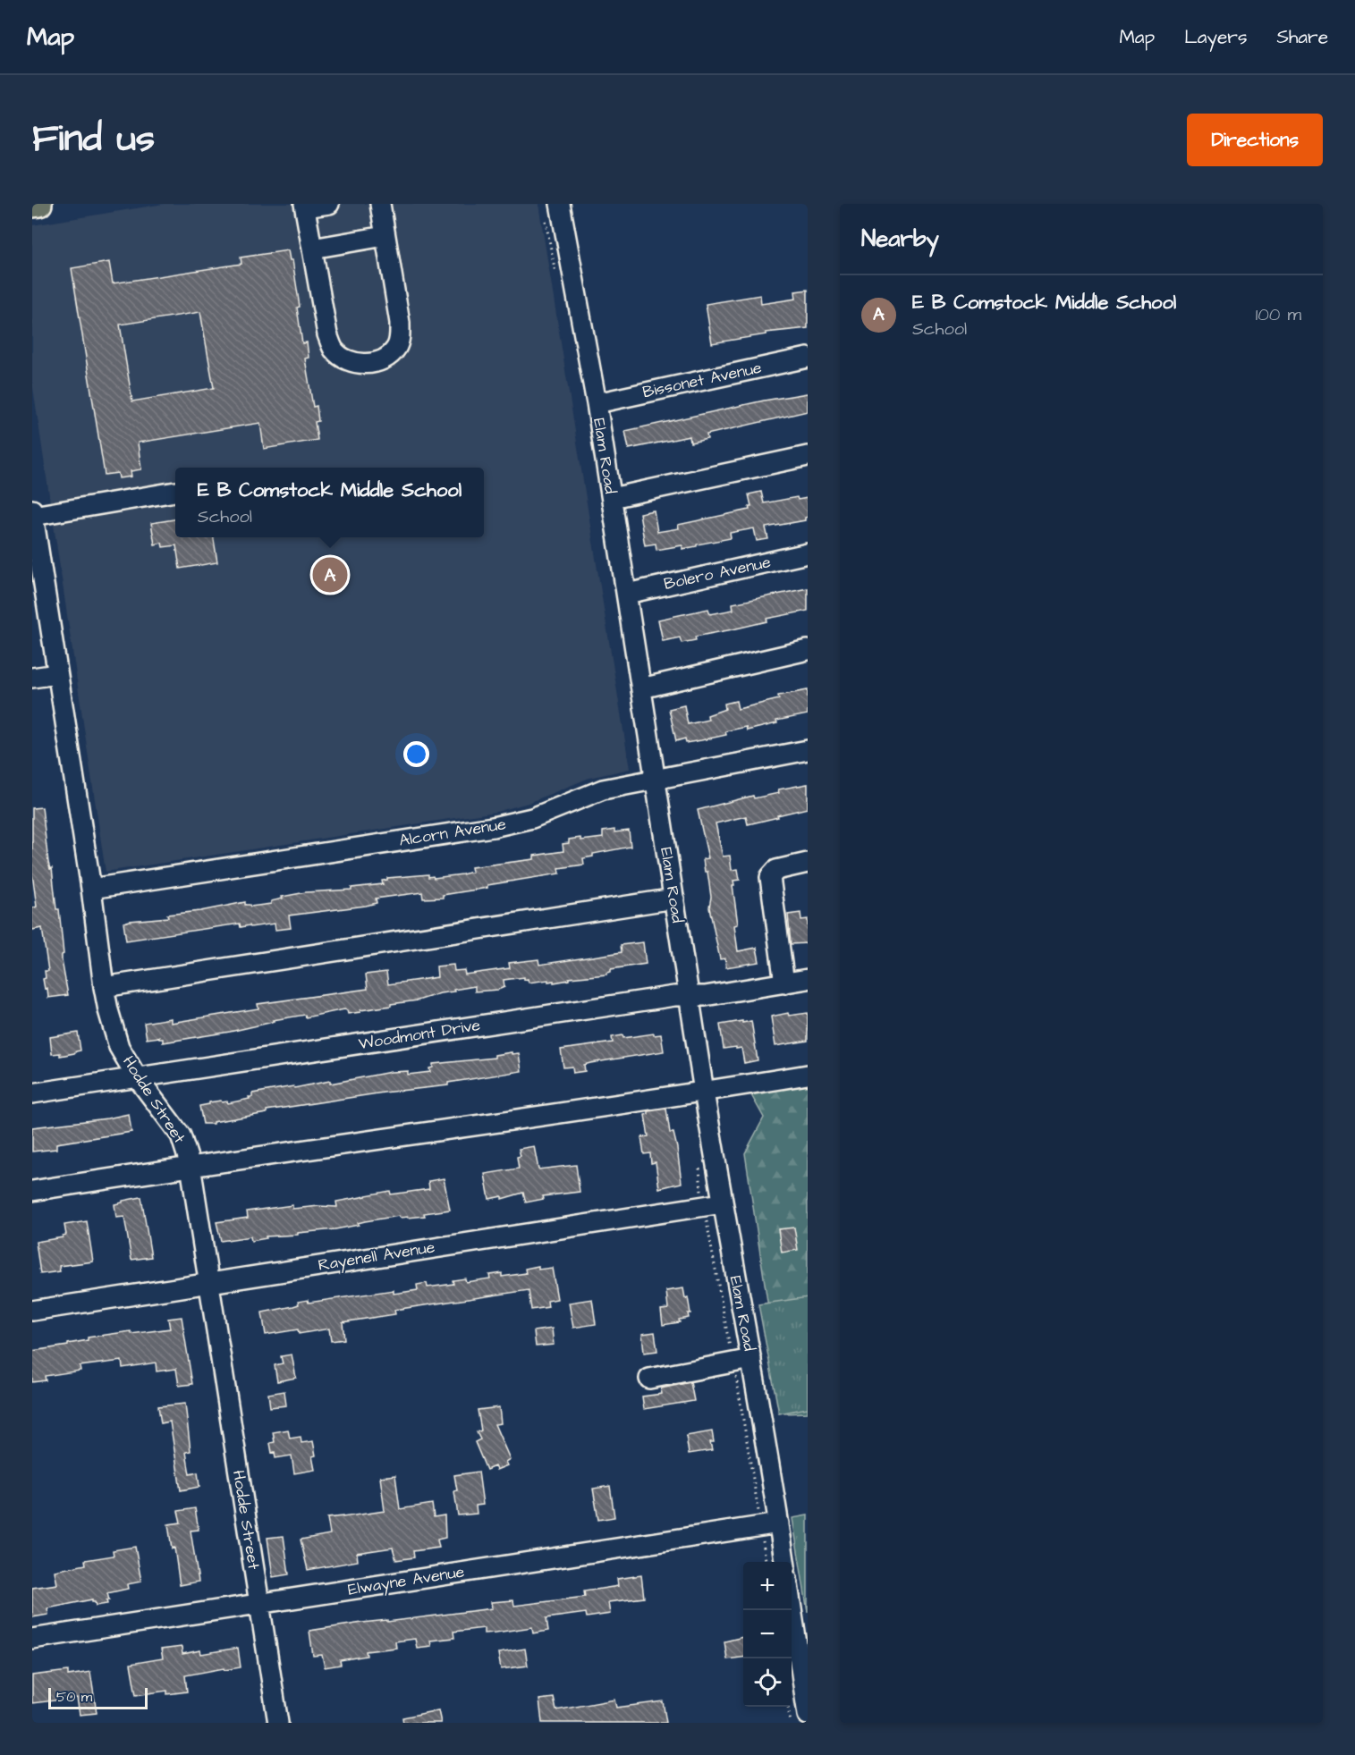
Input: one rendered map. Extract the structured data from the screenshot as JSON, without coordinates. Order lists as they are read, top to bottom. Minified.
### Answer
{"streets":{"street":["Bissonet Avenue","Elam Road","Bolero Avenue","Alcorn Avenue","Woodmont Drive","Hodde Street","Rayenell Avenue","Elwayne Avenue"]},"crossings":[["Bissonet Avenue","Elam Road"],["Elam Road","Bolero Avenue"],["Elam Road","Alcorn Avenue"],["Elam Road","Woodmont Drive"],["Elam Road","Rayenell Avenue"],["Elam Road","Elwayne Avenue"],["Alcorn Avenue","Hodde Street"],["Woodmont Drive","Hodde Street"],["Hodde Street","Rayenell Avenue"],["Hodde Street","Elwayne Avenue"]],"scale_bar":"50 m","page":{"header":"Map","nav":["Map","Layers","Share"],"title":"Find us","buttons":"Directions","heading":"Nearby","list":[{"mark":"A","name":"E B Comstock Middle School","note":"School","value":"100 m"}],"popup":["E B Comstock Middle School","School"],"pins":"A","map_buttons":["+","−"],"scale":"50 m"}}
